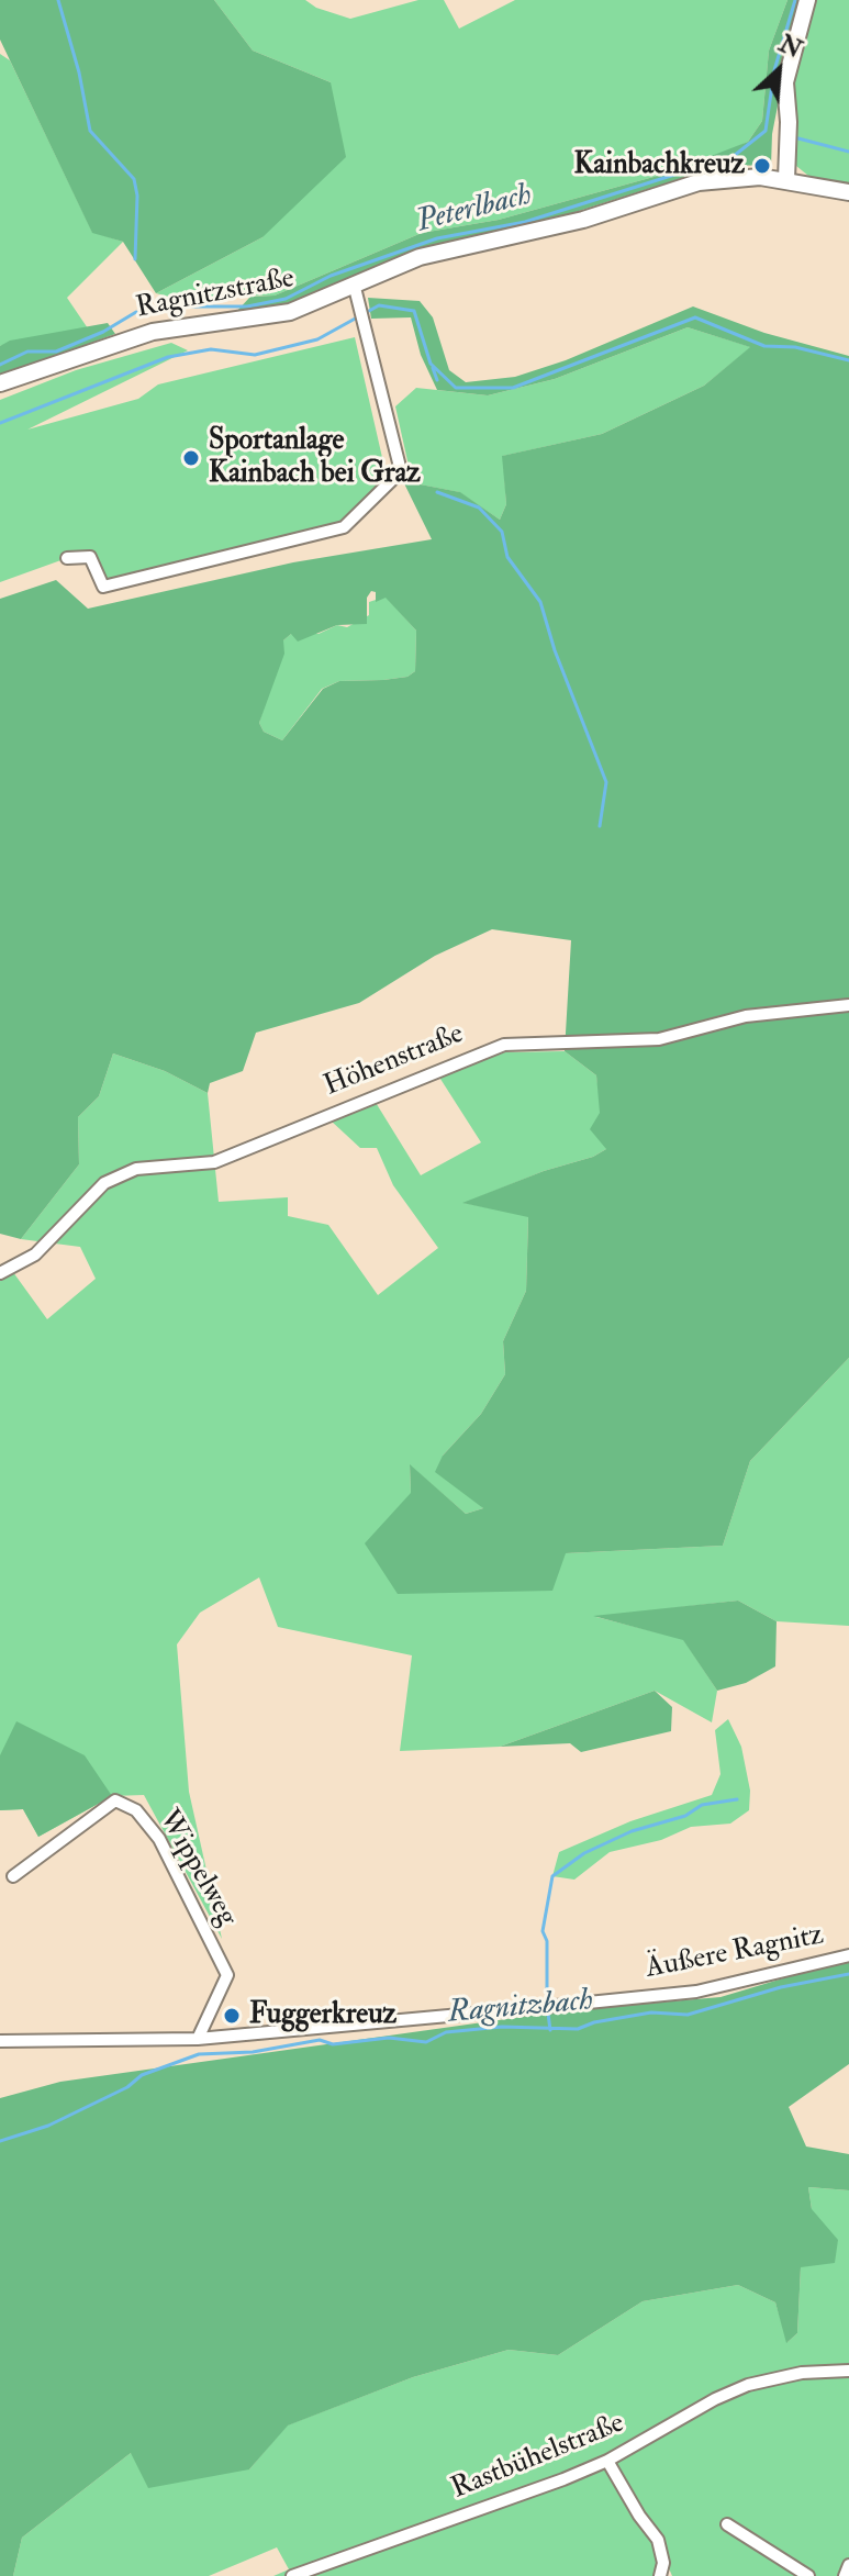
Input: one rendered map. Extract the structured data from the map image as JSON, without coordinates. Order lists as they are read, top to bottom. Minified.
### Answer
{"streets":{"main road":["Ragnitzstraße"],"street":["Höhenstraße","Wippelweg","Äußere Ragnitz","Rastbühelstraße"]},"crossings":[["Wippelweg","Äußere Ragnitz"]],"water":["Peterlbach","Ragnitzbach"],"places":["Kainbachkreuz","Sportanlage Kainbach bei Graz","Fuggerkreuz"],"north":"top right"}
